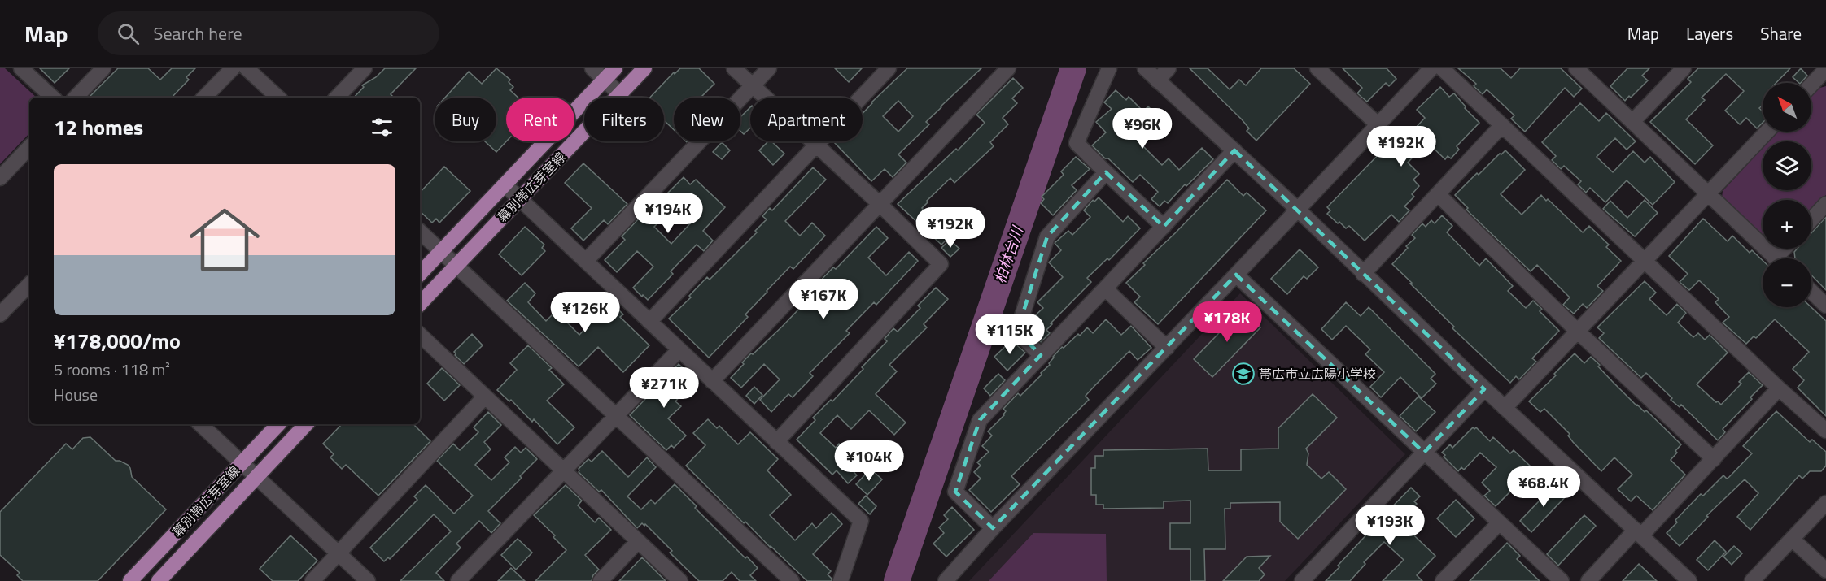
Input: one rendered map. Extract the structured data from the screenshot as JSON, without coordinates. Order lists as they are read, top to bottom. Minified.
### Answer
{"streets":{"main road":["幕別帯広芽室線"]},"water":["柏林台川"],"places":{"school or university":["帯広市立広陽小学校"]},"north":"top left","page":{"header":"Map","search":"Search here","nav":["Map","Layers","Share"],"map_buttons":["+","−"],"chip":["Buy","Rent","Filters","New","Apartment"],"heading":"12 homes","price":["¥96K","¥192K","¥194K","¥192K","¥167K","¥126K","¥178K","¥115K","¥271K","¥104K","¥68.4K","¥193K"],"list":[{"name":"¥178,000/mo","note":"5 rooms · 118 m² · House"}]}}
